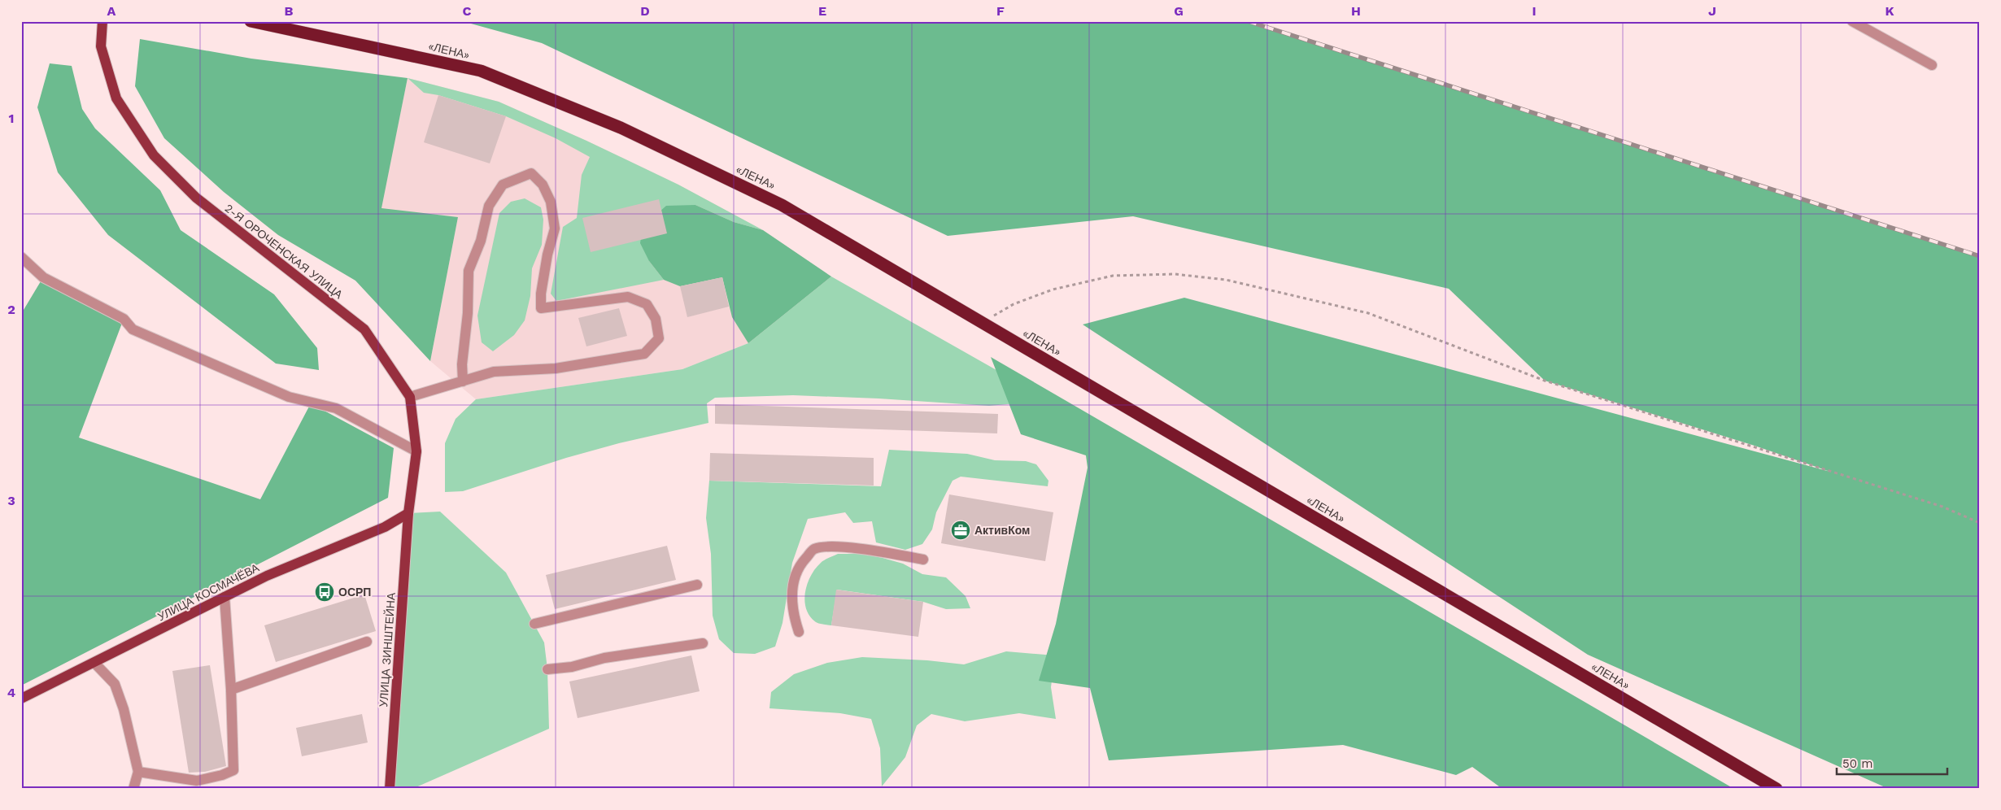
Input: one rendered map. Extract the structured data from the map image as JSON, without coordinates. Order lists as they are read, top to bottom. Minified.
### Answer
{"streets":{"highway":["«ЛЕНА»"],"main road":["2-Я ОРОЧЕНСКАЯ УЛИЦА","УЛИЦА КОСМАЧЁВА","УЛИЦА ЗИНШТЕЙНА"]},"crossings":[["2-Я ОРОЧЕНСКАЯ УЛИЦА","УЛИЦА КОСМАЧЁВА"],["2-Я ОРОЧЕНСКАЯ УЛИЦА","УЛИЦА ЗИНШТЕЙНА"],["УЛИЦА КОСМАЧЁВА","УЛИЦА ЗИНШТЕЙНА"]],"places":{"office":["АктивКом"],"bus stop":["ОСРП"]},"scale_bar":"50 m","grid":{"columns":["A","B","C","D","E","F","G","H","I","J","K"],"rows":["1","2","3","4"]}}
